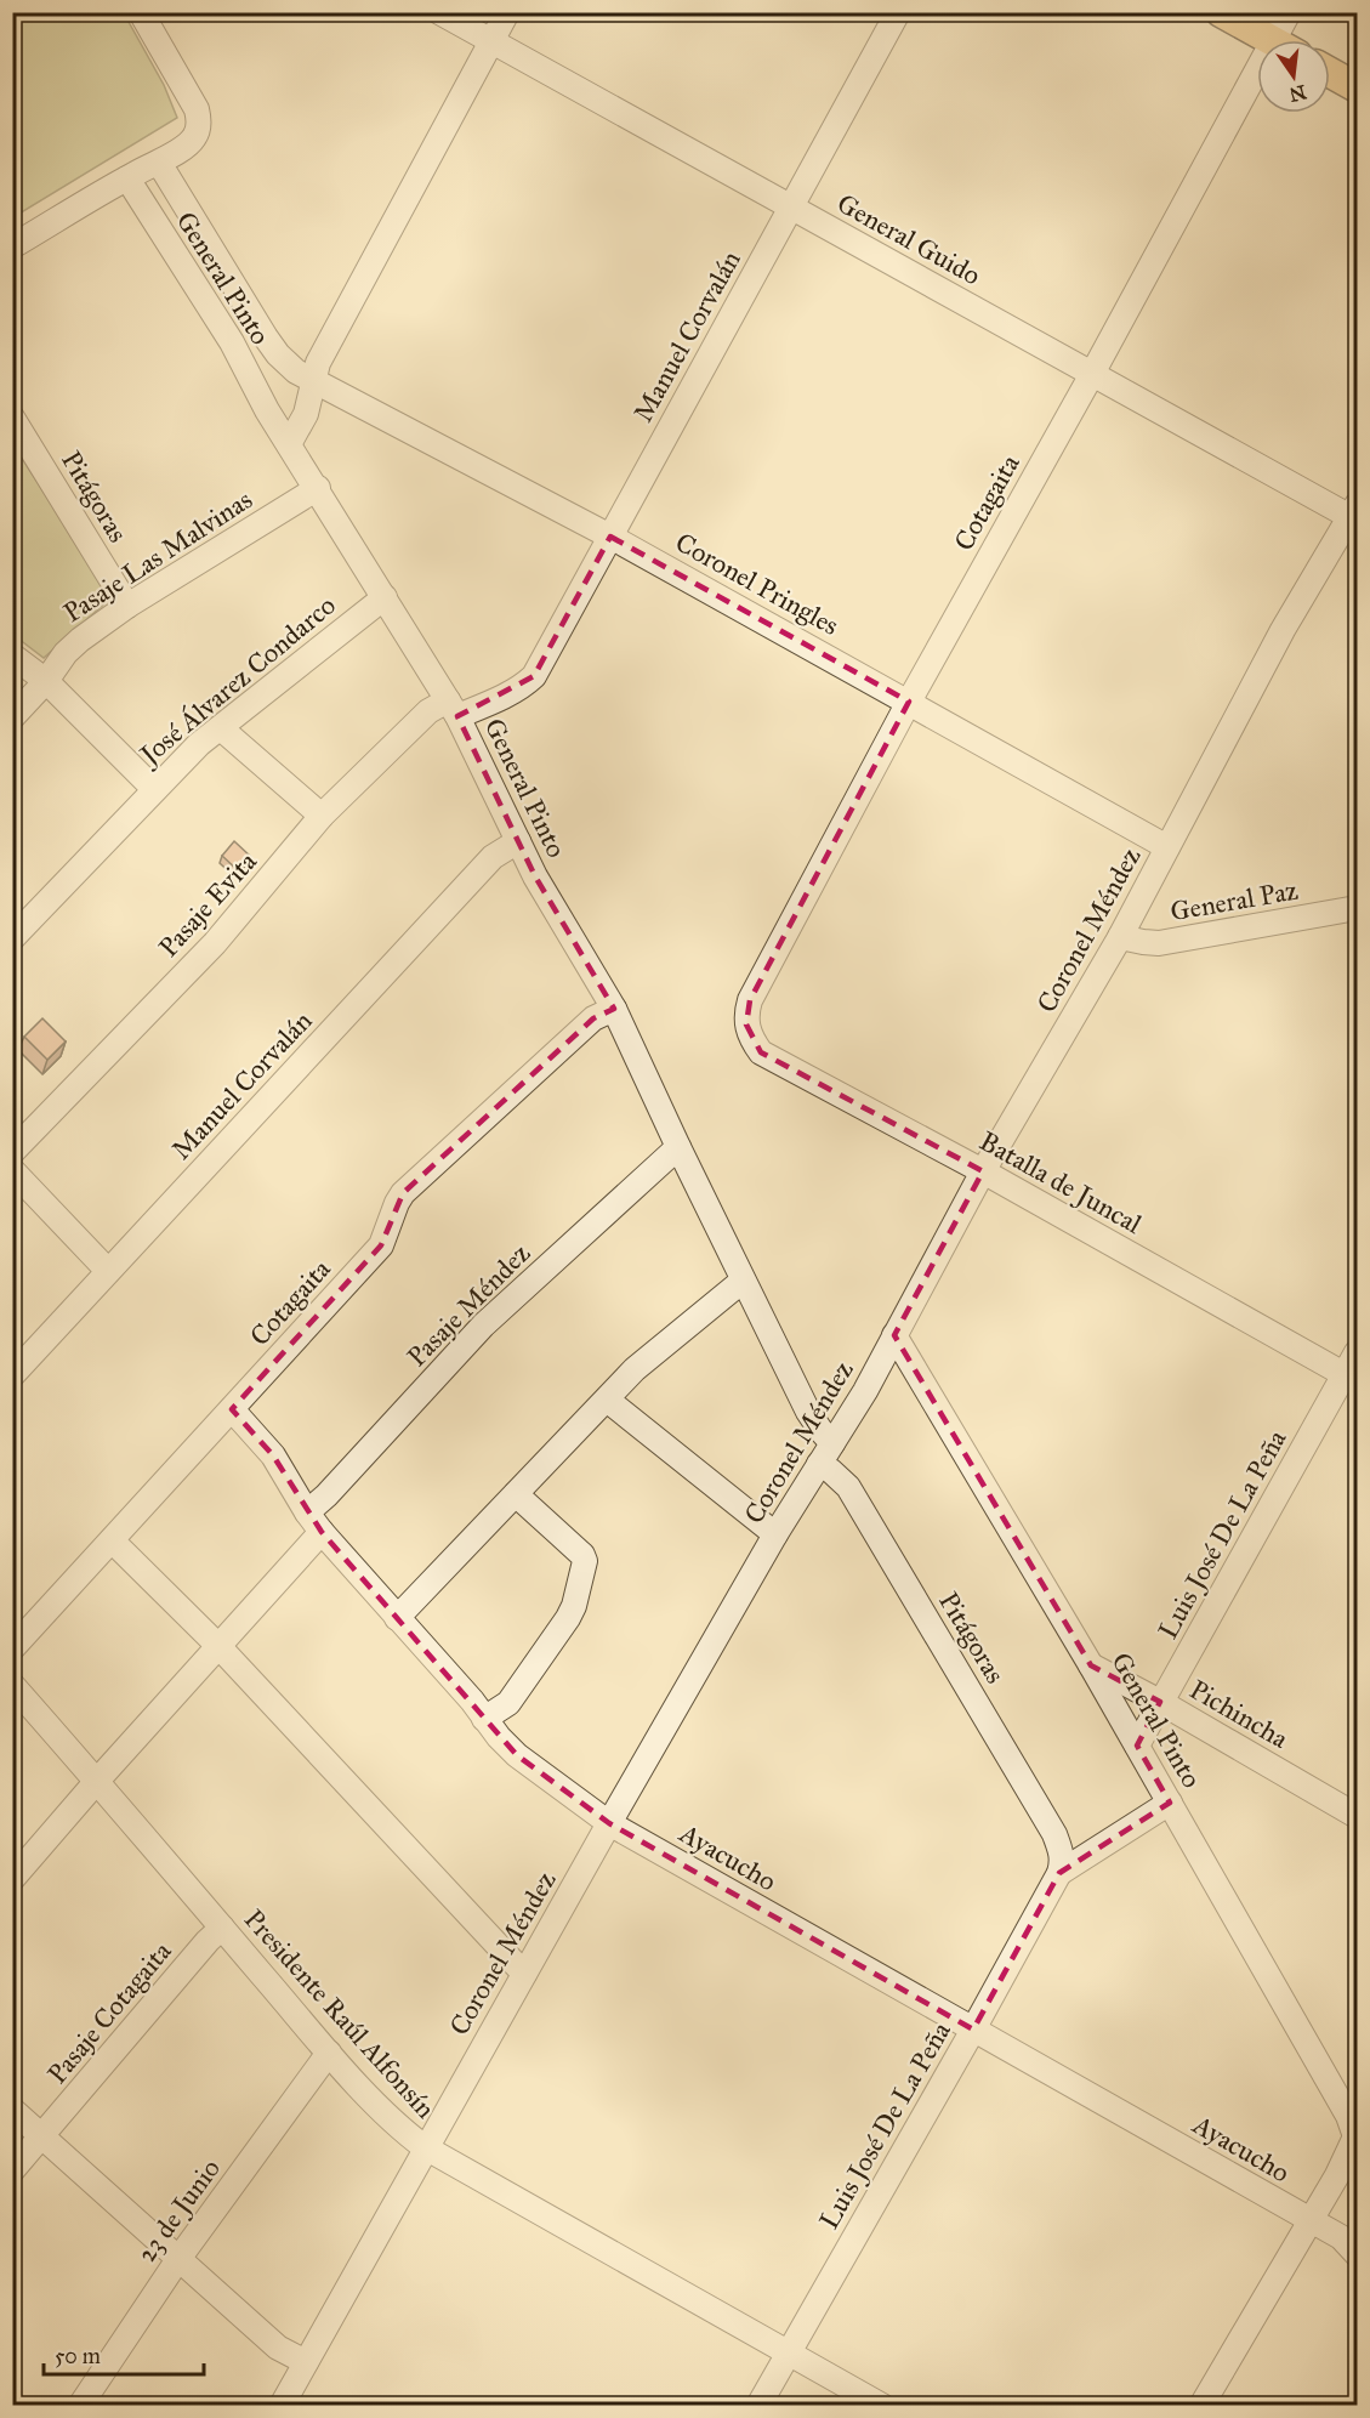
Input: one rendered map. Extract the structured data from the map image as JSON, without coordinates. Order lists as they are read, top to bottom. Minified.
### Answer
{"streets":{"street":["General Guido","General Pinto","Manuel Corvalán","Pitágoras","Cotagaita","Pasaje Las Malvinas","Coronel Pringles","José Álvarez Condarco","General Paz","Pasaje Evita","Coronel Méndez","Batalla de Juncal","Pasaje Méndez","Luis José De La Peña","Pichincha","Ayacucho","Pasaje Cotagaita","Presidente Raúl Alfonsín","23 de Junio"]},"crossings":[["General Guido","Manuel Corvalán"],["General Guido","Cotagaita"],["General Guido","Coronel Méndez"],["General Pinto","Manuel Corvalán"],["General Pinto","Cotagaita"],["General Pinto","Pasaje Las Malvinas"],["General Pinto","Coronel Pringles"],["General Pinto","José Álvarez Condarco"],["General Pinto","Pasaje Evita"],["General Pinto","Coronel Méndez"],["General Pinto","Pasaje Méndez"],["General Pinto","Luis José De La Peña"],["General Pinto","Pichincha"],["Manuel Corvalán","Coronel Pringles"],["Manuel Corvalán","Pasaje Evita"],["Pitágoras","Pasaje Las Malvinas"],["Pitágoras","Coronel Méndez"],["Pitágoras","Luis José De La Peña"],["Cotagaita","Coronel Pringles"],["Cotagaita","Batalla de Juncal"],["Cotagaita","Ayacucho"],["Coronel Pringles","Coronel Méndez"],["General Paz","Coronel Méndez"],["Coronel Méndez","Batalla de Juncal"],["Coronel Méndez","Ayacucho"],["Coronel Méndez","Presidente Raúl Alfonsín"],["Batalla de Juncal","Luis José De La Peña"],["Pasaje Méndez","Ayacucho"],["Pasaje Méndez","Presidente Raúl Alfonsín"],["Luis José De La Peña","Pichincha"],["Luis José De La Peña","Ayacucho"],["Luis José De La Peña","Presidente Raúl Alfonsín"],["Pasaje Cotagaita","Presidente Raúl Alfonsín"],["Presidente Raúl Alfonsín","23 de Junio"]],"scale_bar":"50 m","north":"bottom"}
